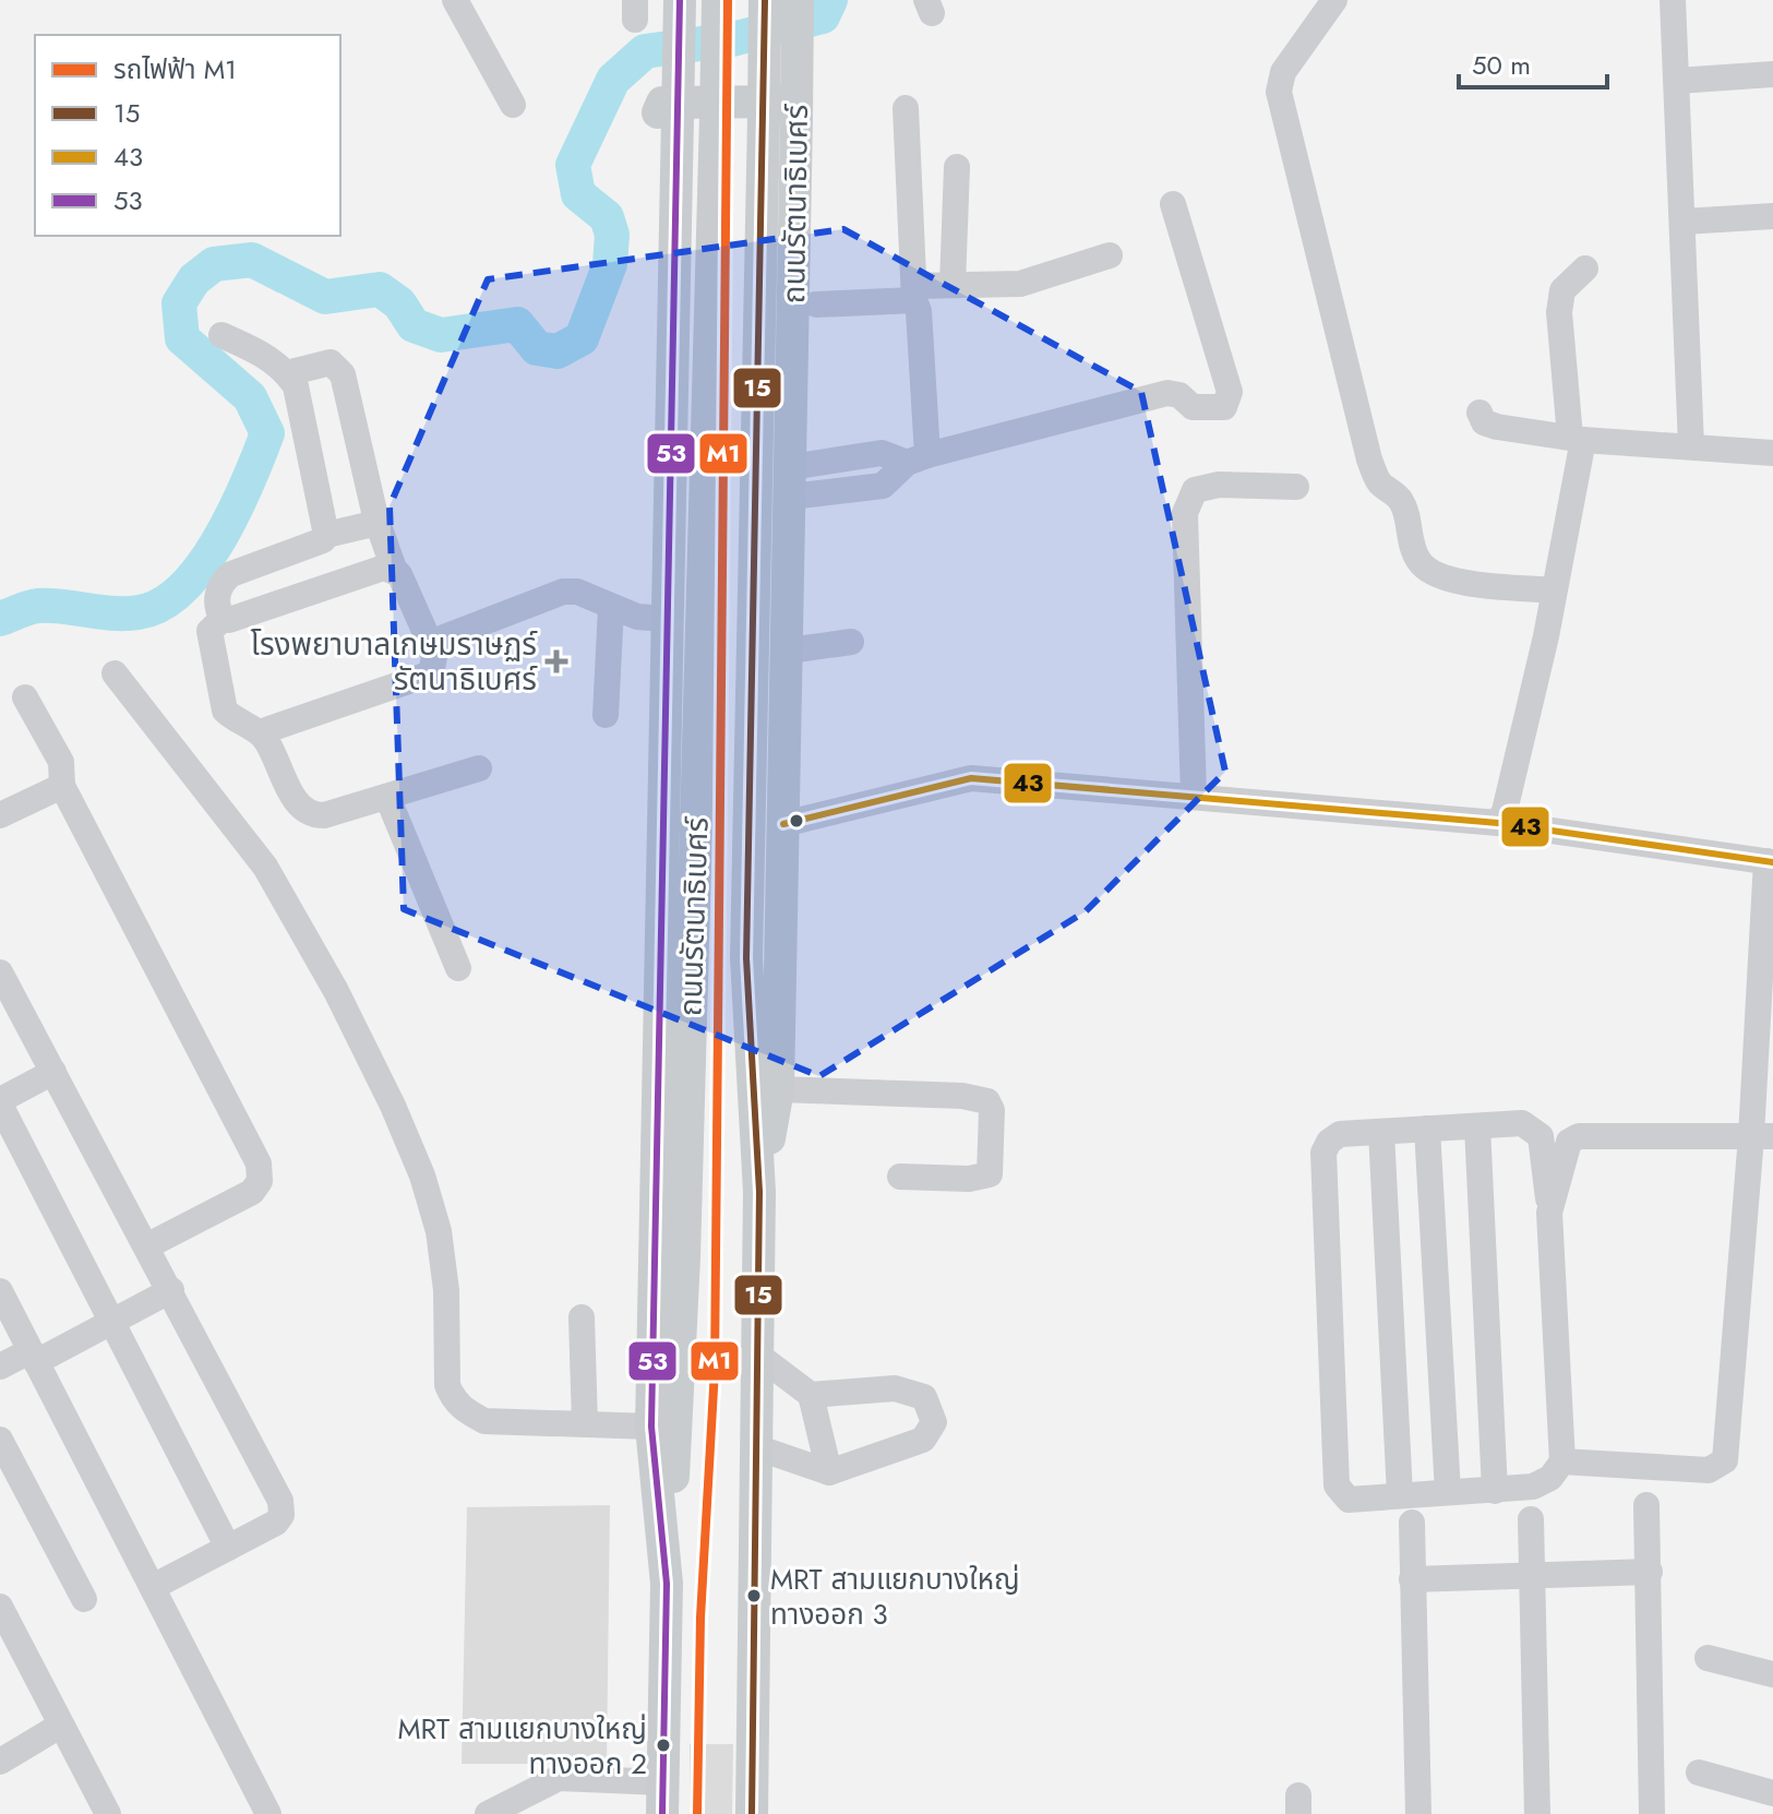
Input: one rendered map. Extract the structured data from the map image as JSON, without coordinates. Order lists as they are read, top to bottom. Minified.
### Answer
{"streets":{"main road":["ถนนรัตนาธิเบศร์"]},"places":{"health":["โรงพยาบาลเกษมราษฏร์ รัตนาธิเบศร์"],"other":["MRT สามแยกบางใหญ่ ทางออก 3","MRT สามแยกบางใหญ่ ทางออก 2"]},"lines":["metro line M1","transit line 15","transit line 53","transit line 43"],"legend":["รถไฟฟ้า M1","15","43","53"],"scale_bar":"50 m"}
